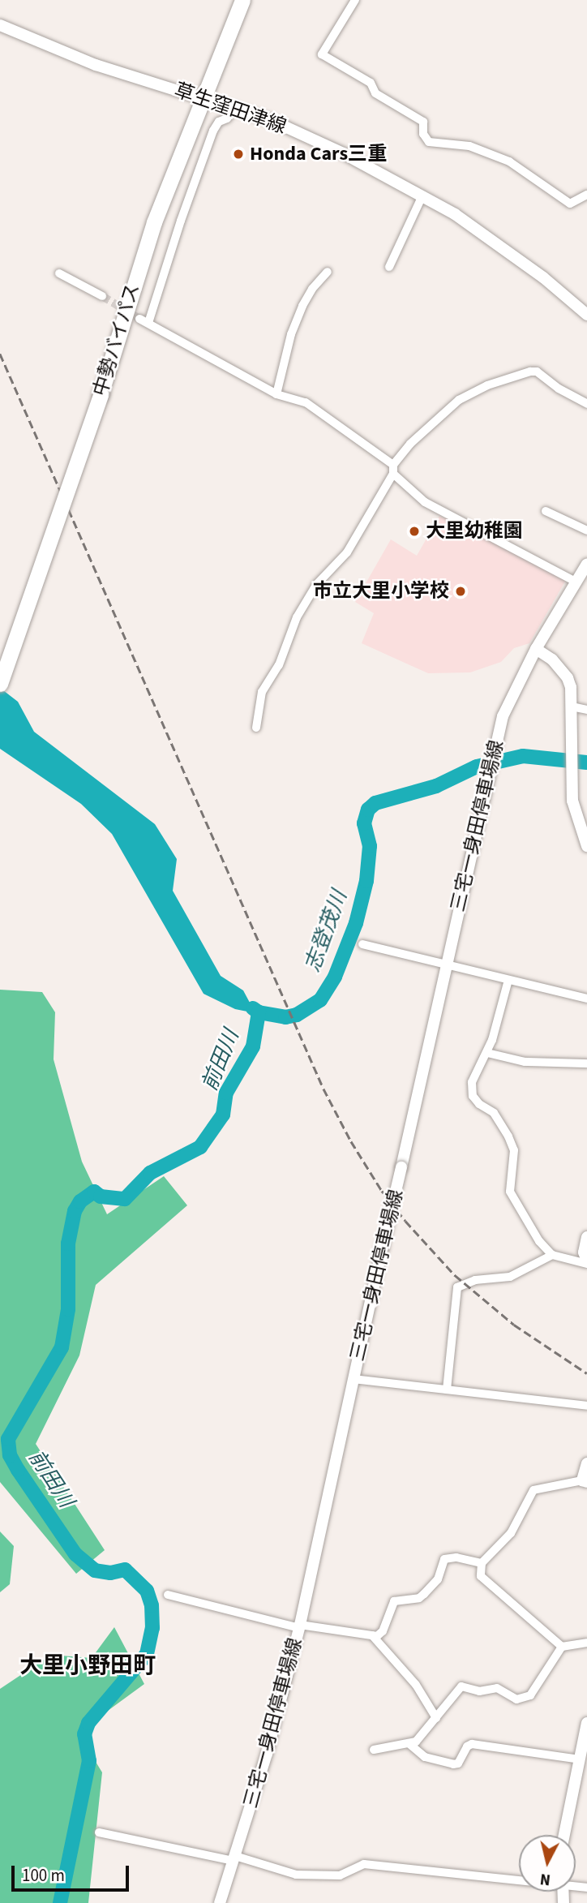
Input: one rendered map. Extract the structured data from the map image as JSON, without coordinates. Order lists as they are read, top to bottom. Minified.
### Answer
{"streets":{"highway":["中勢バイパス"],"main road":["草生窪田津線","三宅一身田停車場線"]},"crossings":[["草生窪田津線","中勢バイパス"]],"districts":["大里小野田町"],"water":["志登茂川","前田川"],"places":["Honda Cars三重","大里幼稚園","市立大里小学校"],"scale_bar":"100 m","north":"bottom"}
